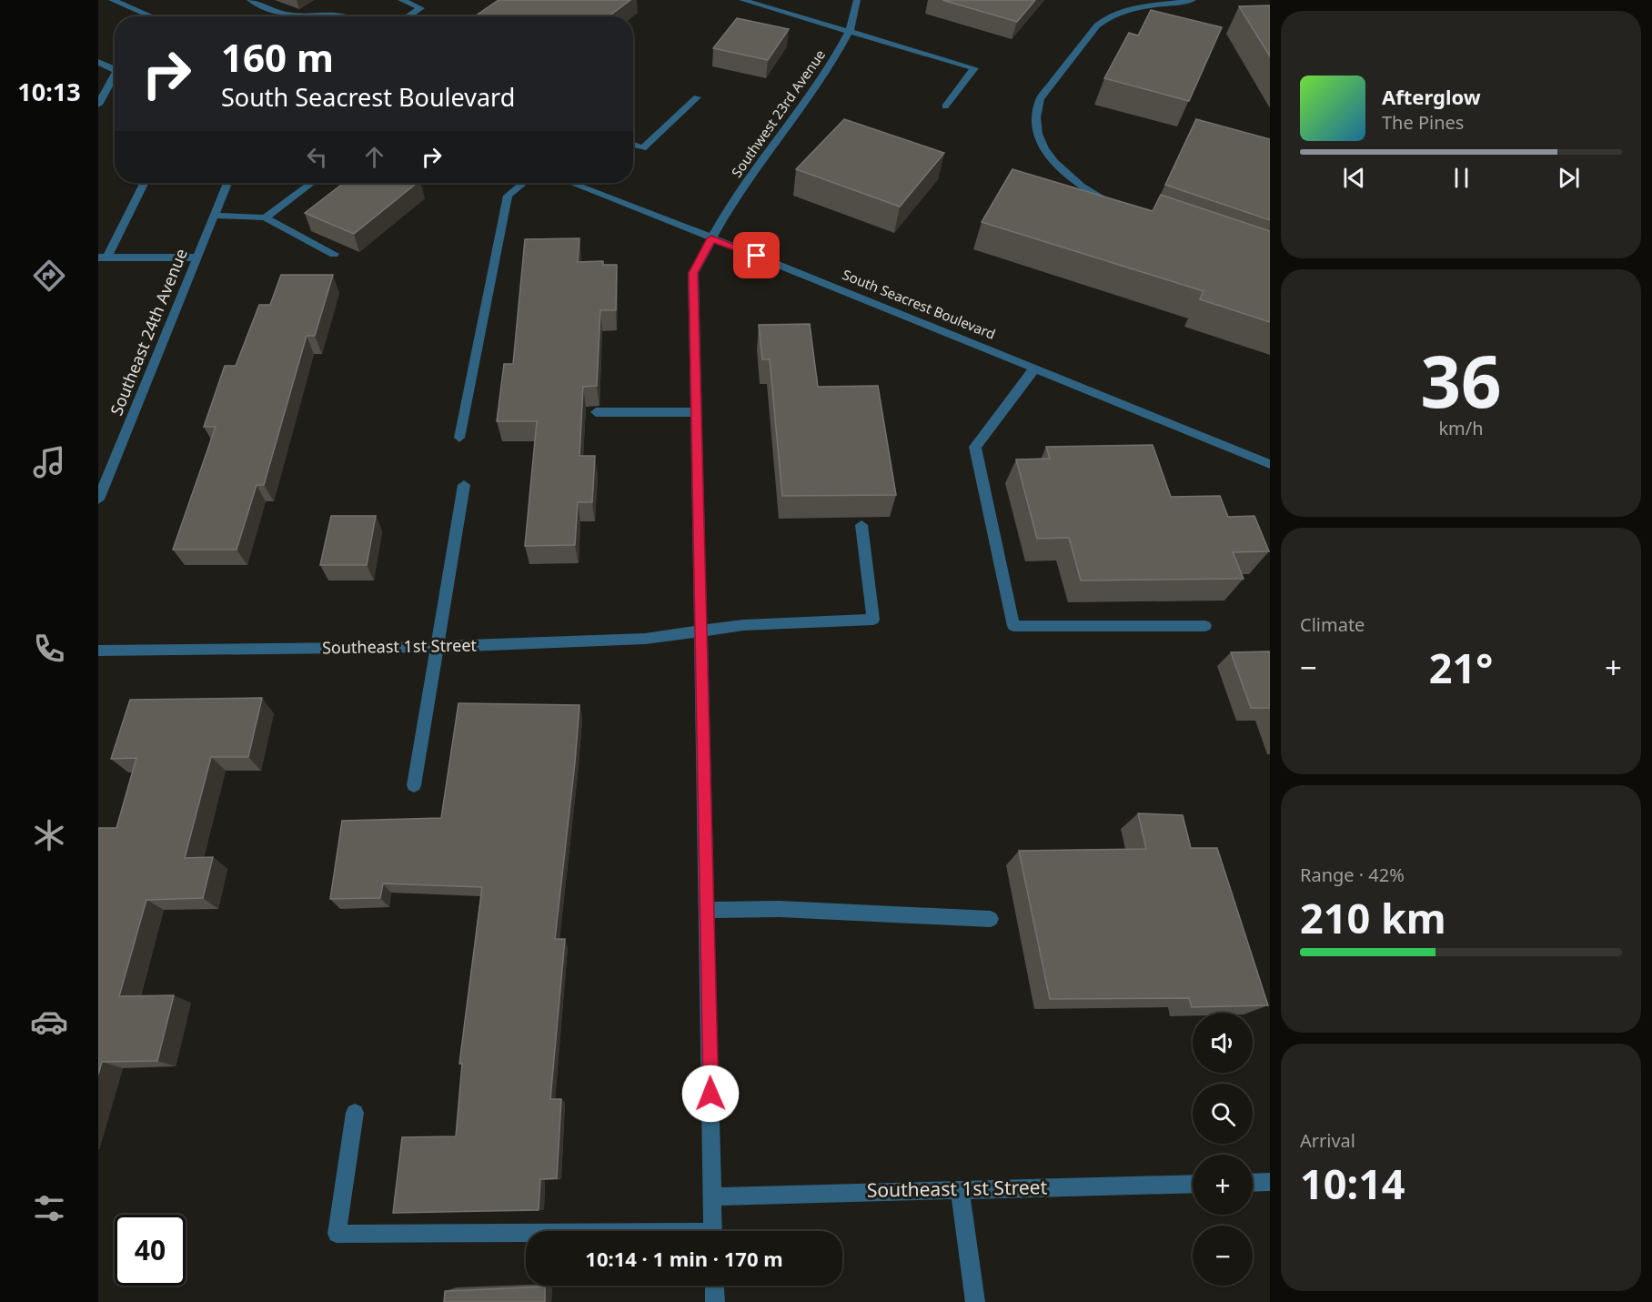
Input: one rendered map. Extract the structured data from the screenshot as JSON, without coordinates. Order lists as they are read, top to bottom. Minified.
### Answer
{"streets":{"street":["Southwest 23rd Avenue","South Seacrest Boulevard","Southeast 24th Avenue","Southeast 1st Street"]},"crossings":[["Southwest 23rd Avenue","South Seacrest Boulevard"],["Southwest 23rd Avenue","Southeast 1st Street"]],"page":{"tabs":"10:13","turn":["160 m","South Seacrest Boulevard"],"song":["Afterglow","The Pines"],"tile":[["36","km/h"],"Climate",["Range · 42%","210 km"],["Arrival","10:14"]],"heat":["−","21°","+"],"map_buttons":["+","−"],"limit":"40","trip":"10:14 · 1 min · 170 m"}}
